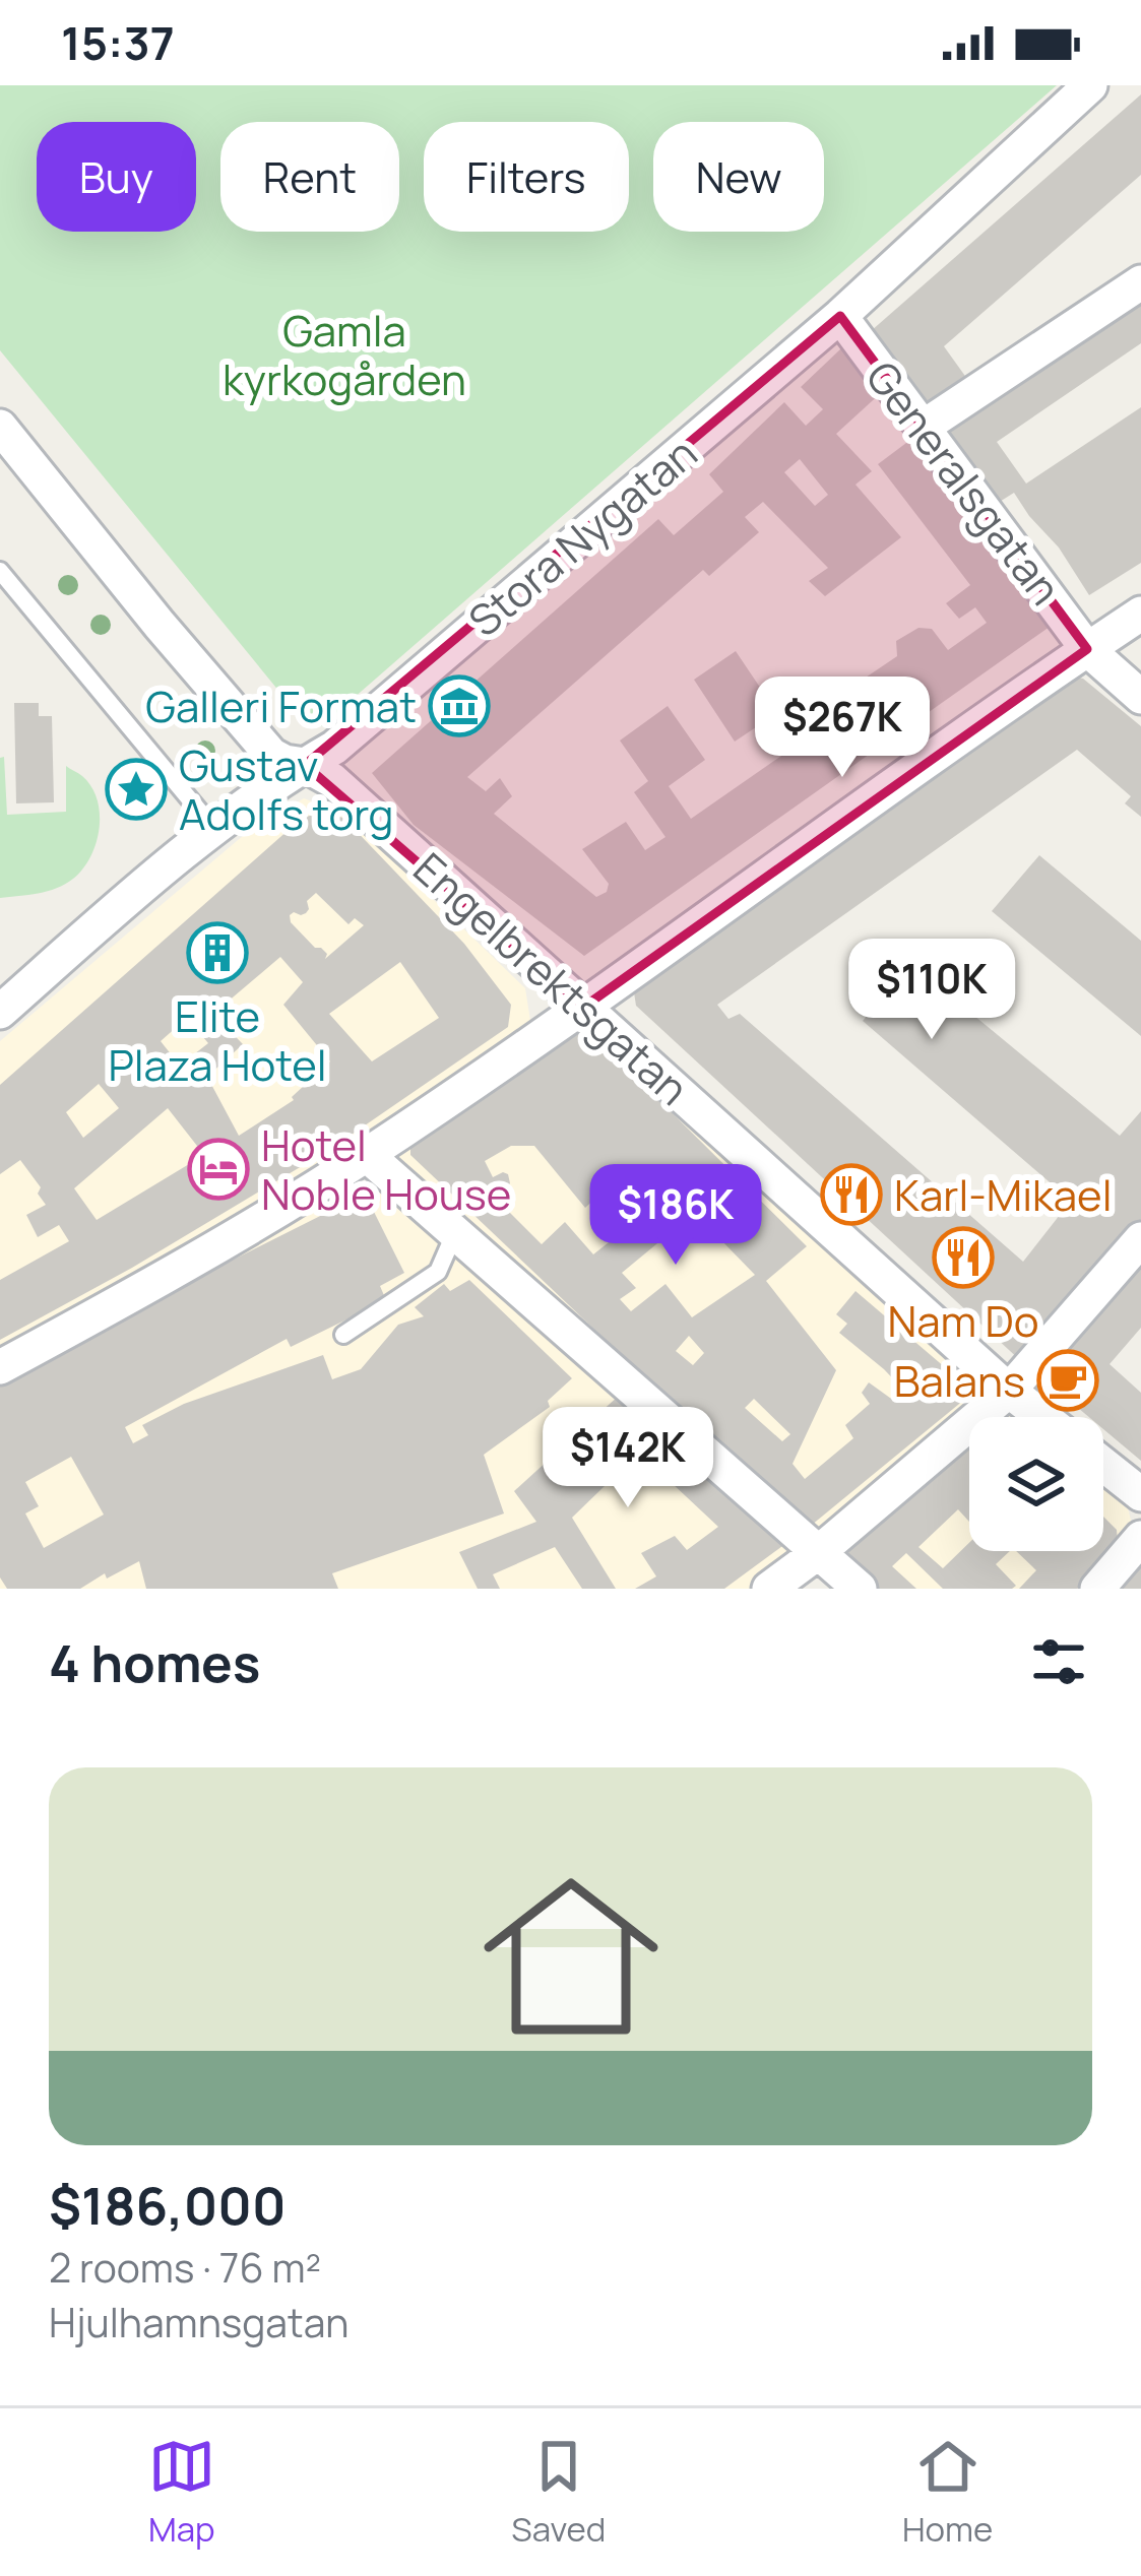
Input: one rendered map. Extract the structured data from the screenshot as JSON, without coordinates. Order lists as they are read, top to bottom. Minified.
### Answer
{"streets":{"street":["Generalsgatan","Stora Nygatan","Engelbrektsgatan"]},"crossings":[["Generalsgatan","Stora Nygatan"],["Stora Nygatan","Engelbrektsgatan"]],"parks":["Gamla kyrkogården"],"places":{"museum":["Galleri Format"],"place":["Gustav Adolfs torg"],"building":["Elite Plaza Hotel"],"hotel":["Hotel Noble House"],"restaurant":["Karl-Mikael","Nam Do"],"cafe":["Balans"]},"page":{"status":"15:37","chip":["Buy","Rent","Filters","New"],"price":["$267K","$110K","$186K","$142K"],"heading":"4 homes","list":[{"name":"$186,000","note":"2 rooms · 76 m² · Hjulhamnsgatan"}],"tabs":["Map","Saved","Home"]}}
